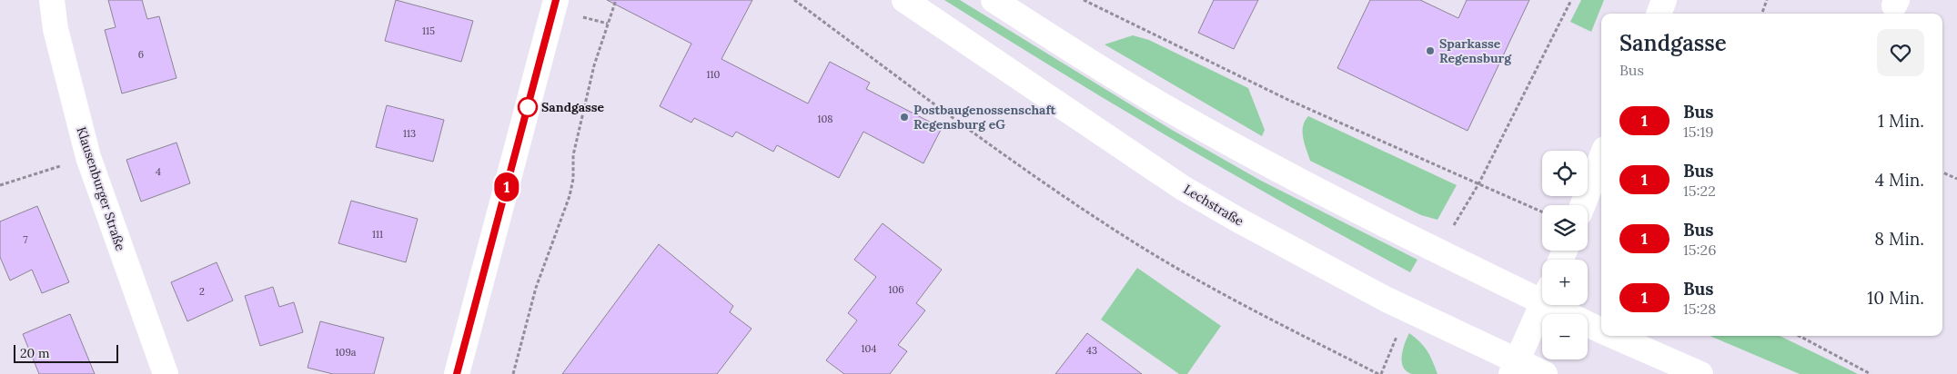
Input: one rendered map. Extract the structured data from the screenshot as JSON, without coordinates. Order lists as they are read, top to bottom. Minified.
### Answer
{"streets":{"street":["Klausenburger Straße","Lechstraße"]},"places":["Sparkasse Regensburg","Sandgasse","Postbaugenossenschaft Regensburg eG"],"lines":["bus line 1"],"house_numbers":["115","6","110","108","113","4","111","7","106","2","104","43","109a"],"scale_bar":"20 m","page":{"on_map":"1","heading":["Sandgasse","Bus"],"list":[{"mark":"1","name":"Bus","note":"15:19","value":"1 Min."},{"mark":"1","name":"Bus","note":"15:22","value":"4 Min."},{"mark":"1","name":"Bus","note":"15:26","value":"8 Min."},{"mark":"1","name":"Bus","note":"15:28","value":"10 Min."}],"map_buttons":["+","−"],"scale":"20 m"}}
